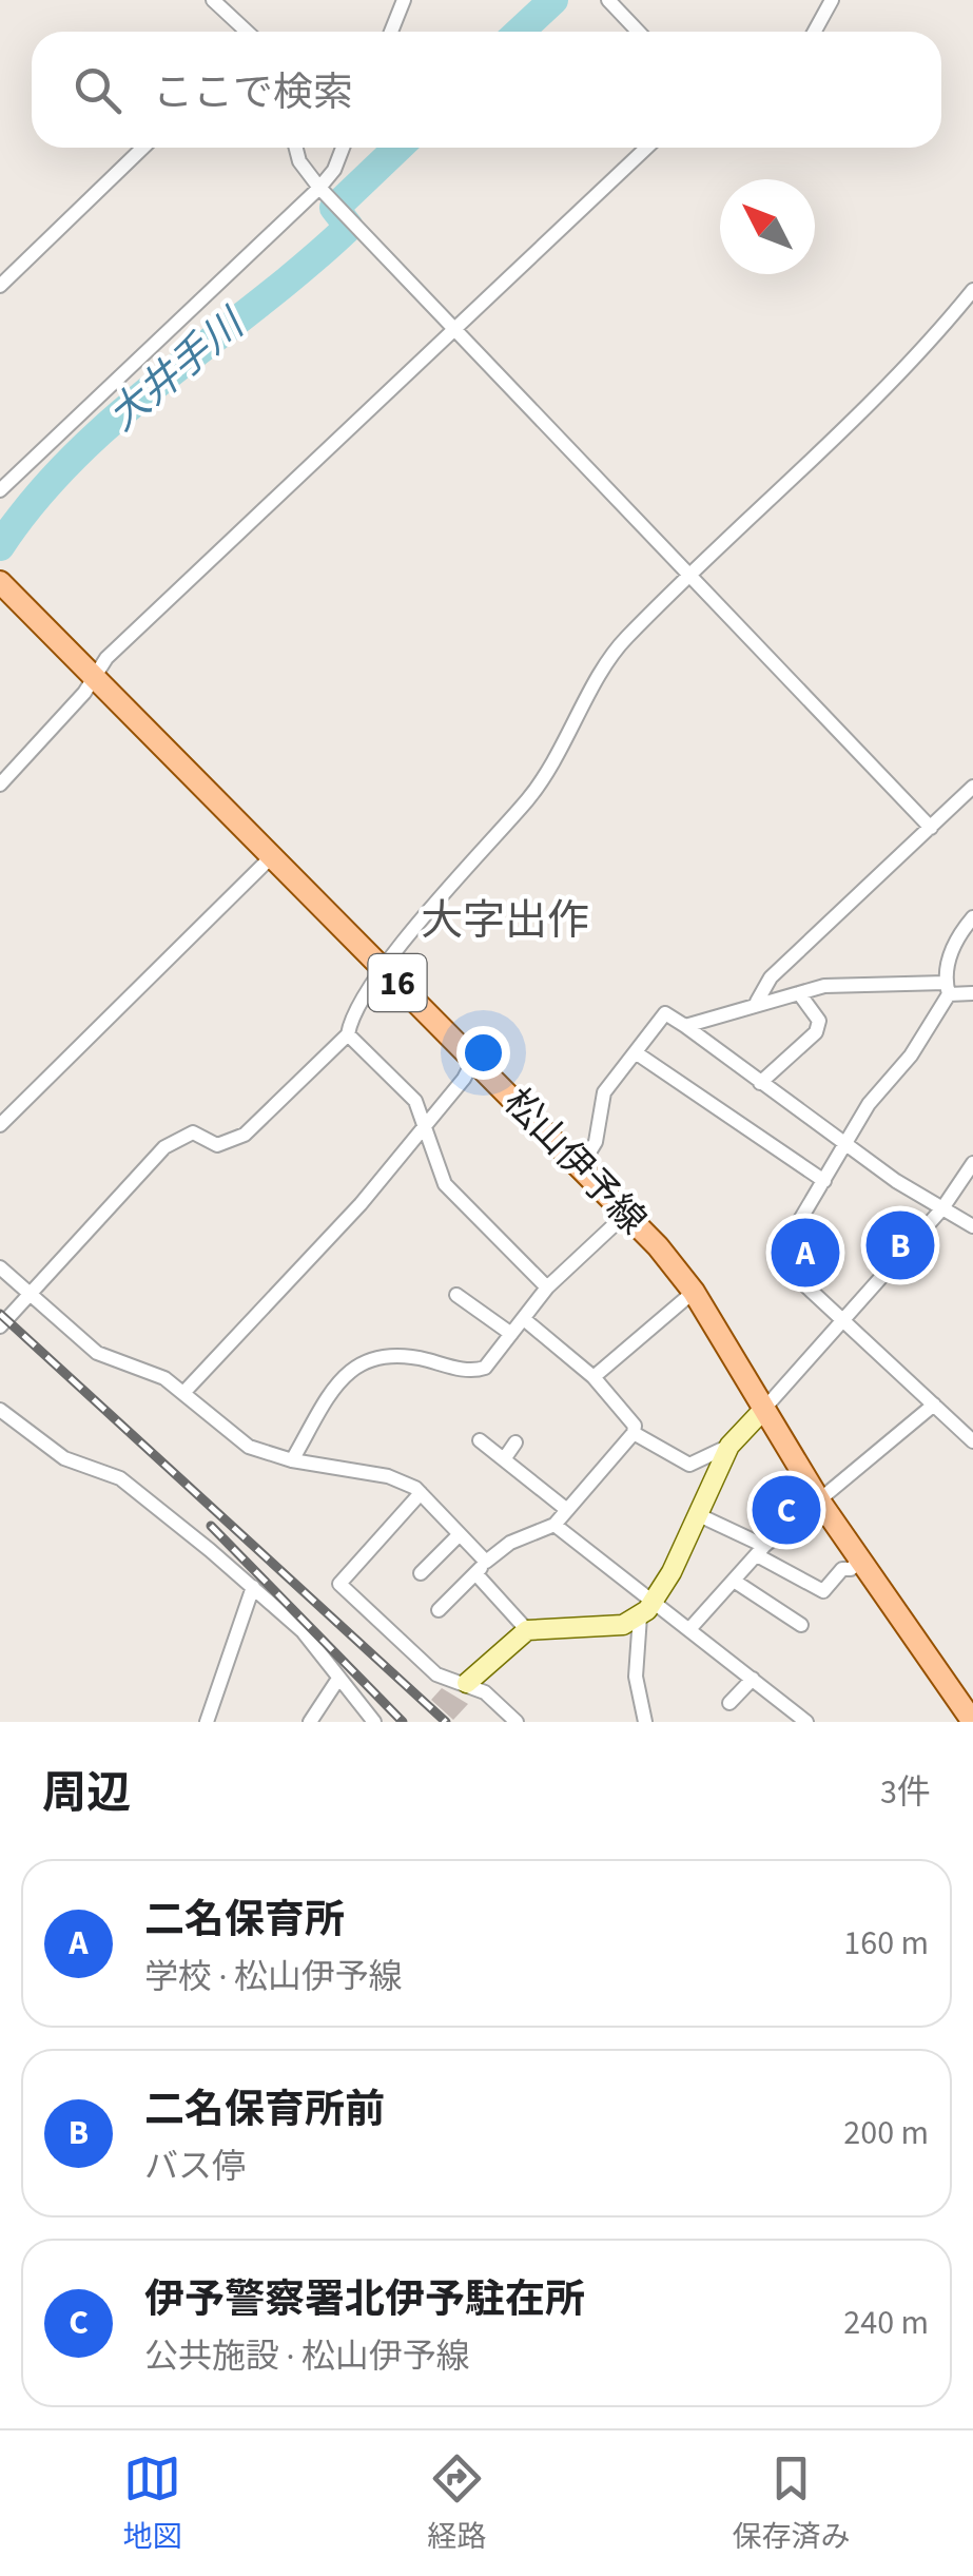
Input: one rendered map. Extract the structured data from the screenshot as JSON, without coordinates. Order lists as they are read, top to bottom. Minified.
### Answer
{"streets":{"main road":["16","松山伊予線"]},"districts":["大字出作"],"water":["大井手川"],"north":"top left","page":{"search":"ここで検索","pins":["B","A","C"],"heading":["周辺","3件"],"list":[{"mark":"A","name":"二名保育所","note":"学校 · 松山伊予線","value":"160 m"},{"mark":"B","name":"二名保育所前","note":"バス停","value":"200 m"},{"mark":"C","name":"伊予警察署北伊予駐在所","note":"公共施設 · 松山伊予線","value":"240 m"}],"nav":["地図","経路","保存済み"]}}
